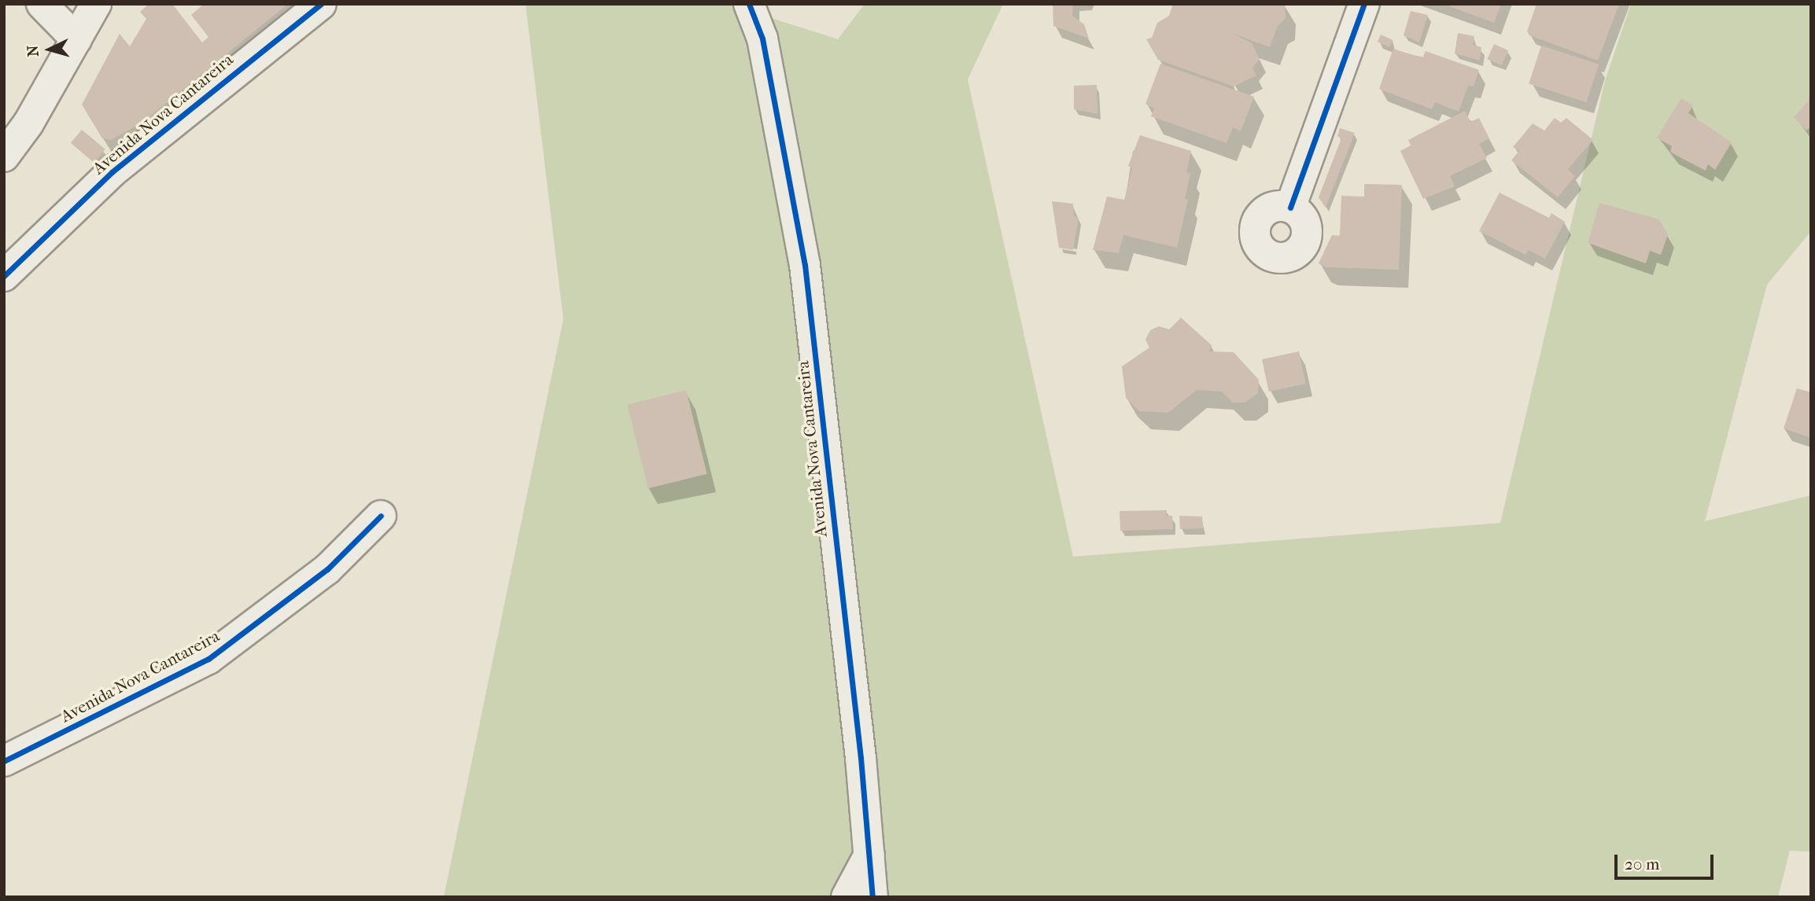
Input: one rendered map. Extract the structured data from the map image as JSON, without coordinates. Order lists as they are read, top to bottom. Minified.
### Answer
{"streets":{"street":["Avenida Nova Cantareira"]},"scale_bar":"20 m","north":"left"}
